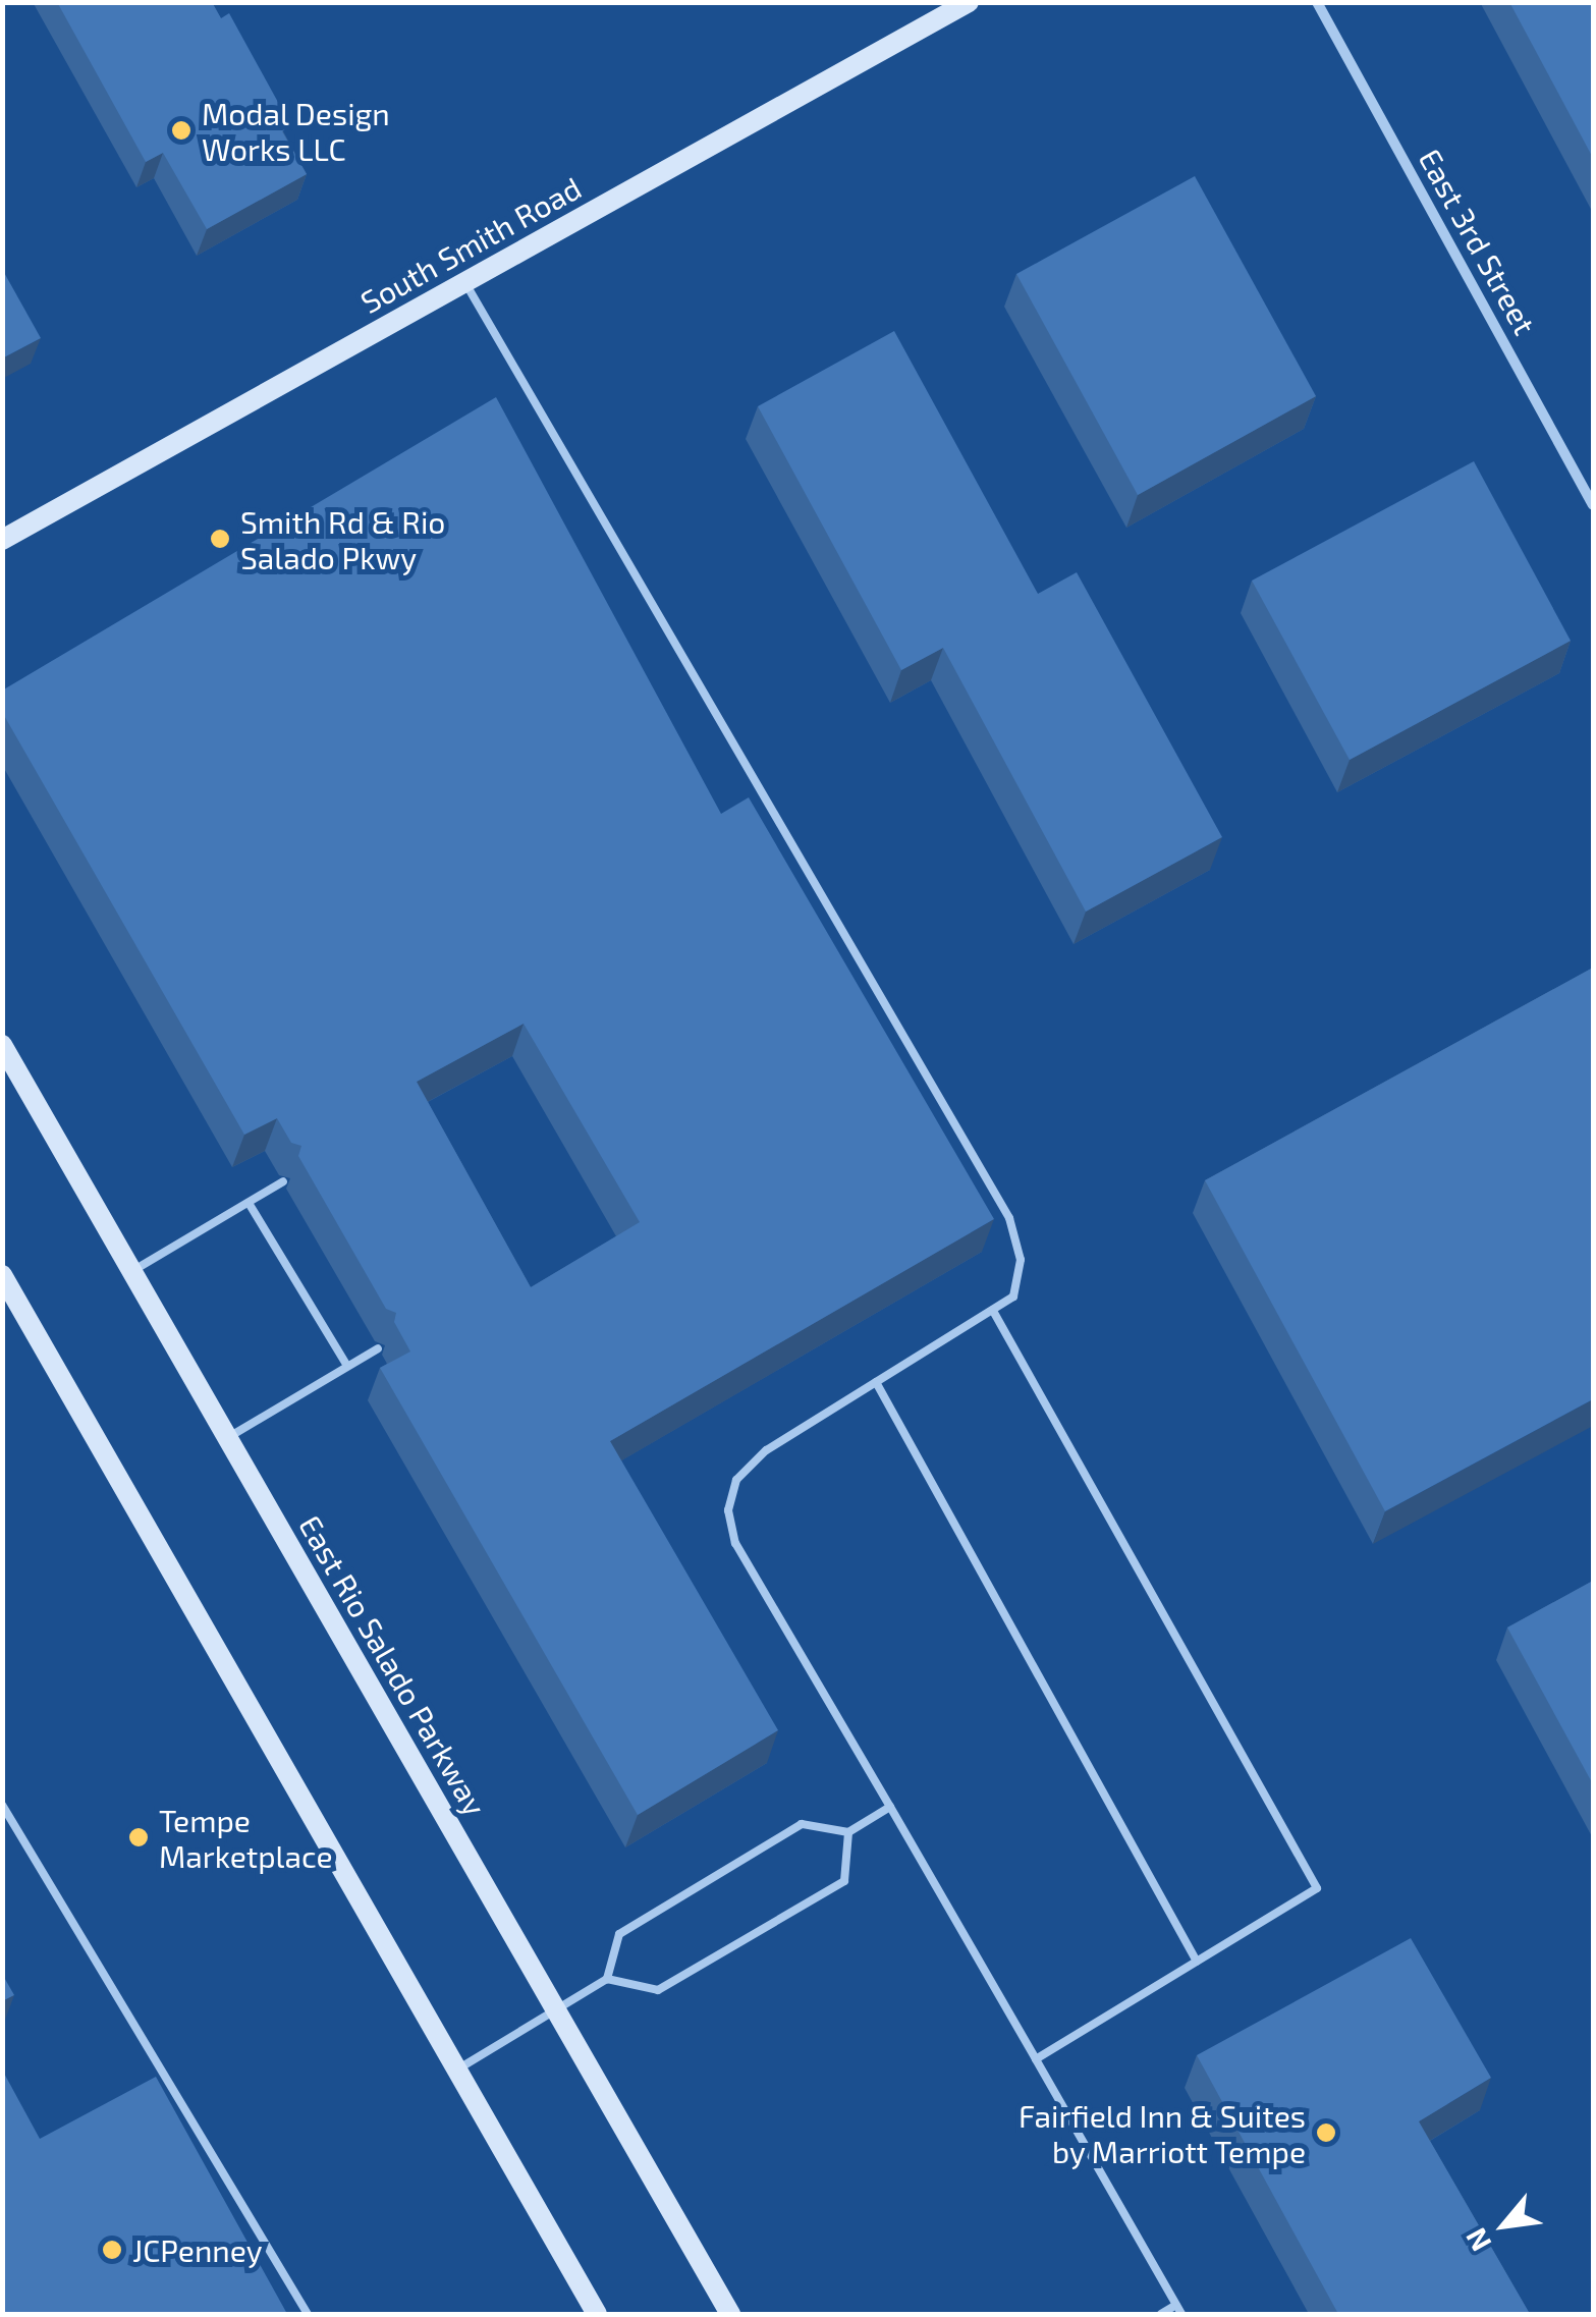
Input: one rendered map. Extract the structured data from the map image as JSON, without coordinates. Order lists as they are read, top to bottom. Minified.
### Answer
{"streets":{"main road":["South Smith Road","East Rio Salado Parkway"],"street":["East 3rd Street"]},"places":["Modal Design Works LLC","Smith Rd & Rio Salado Pkwy","Tempe Marketplace","Fairfield Inn & Suites by Marriott Tempe","JCPenney"],"north":"bottom left"}
